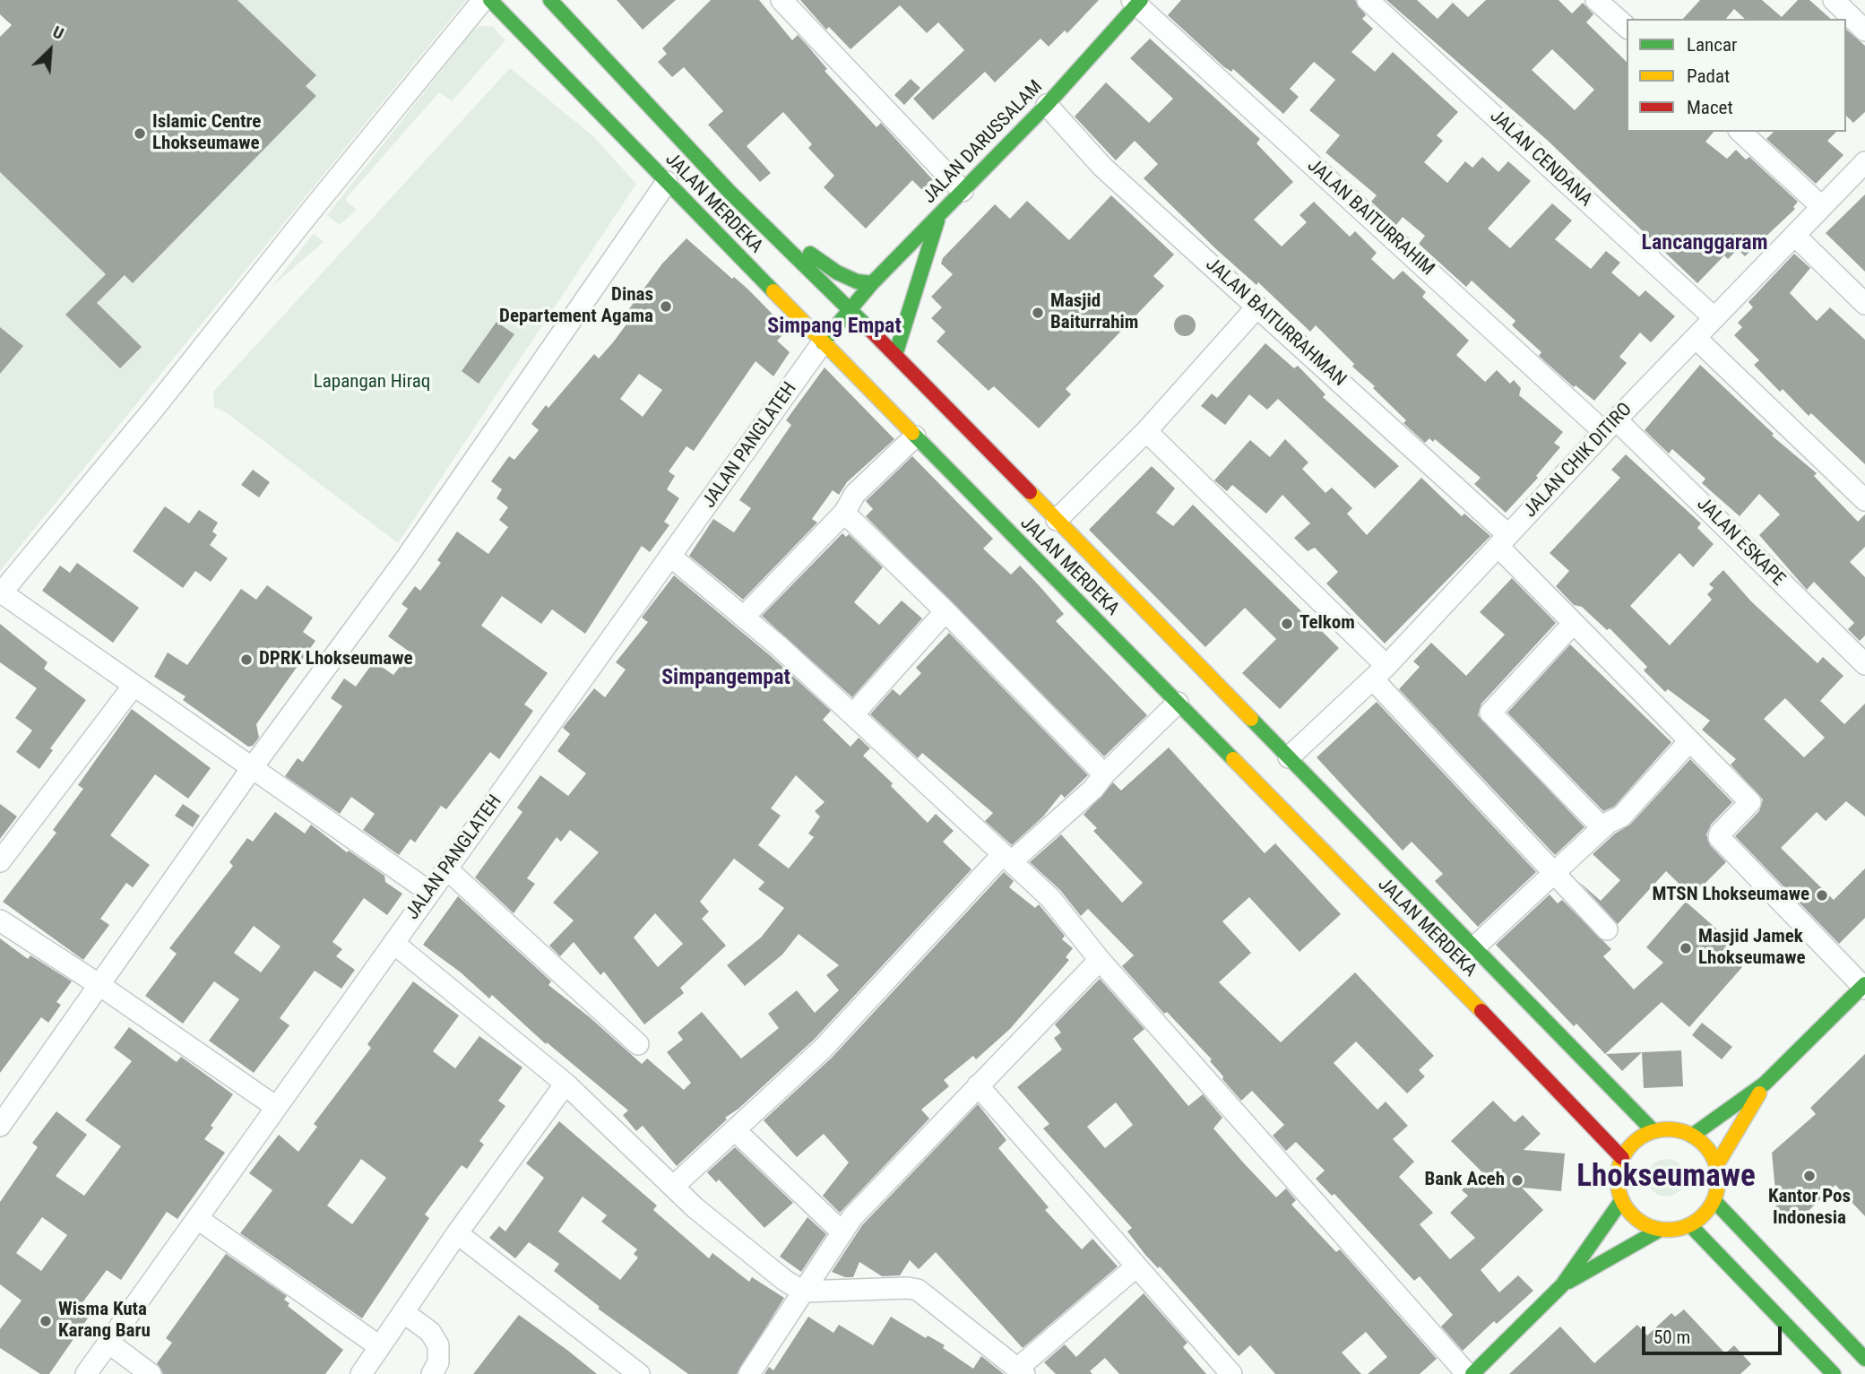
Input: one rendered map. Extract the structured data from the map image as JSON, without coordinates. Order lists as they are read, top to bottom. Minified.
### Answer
{"streets":{"main road":["JALAN DARUSSALAM","JALAN MERDEKA"],"street":["JALAN CENDANA","JALAN BAITURRAHIM","JALAN BAITURRAHMAN","JALAN PANGLATEH","JALAN CHIK DITIRO","JALAN ESKAPE"]},"crossings":[["JALAN DARUSSALAM","JALAN MERDEKA"],["JALAN DARUSSALAM","JALAN BAITURRAHIM"],["JALAN DARUSSALAM","JALAN BAITURRAHMAN"],["JALAN DARUSSALAM","JALAN PANGLATEH"],["JALAN CENDANA","JALAN CHIK DITIRO"],["JALAN MERDEKA","JALAN PANGLATEH"],["JALAN MERDEKA","JALAN CHIK DITIRO"],["JALAN BAITURRAHIM","JALAN CHIK DITIRO"],["JALAN BAITURRAHIM","JALAN ESKAPE"],["JALAN BAITURRAHMAN","JALAN CHIK DITIRO"],["JALAN CHIK DITIRO","JALAN ESKAPE"]],"districts":["Lancanggaram","Simpang Empat","Simpangempat","Lhokseumawe"],"parks":["Lapangan Hiraq"],"places":["Islamic Centre Lhokseumawe","Dinas Departement Agama","Masjid Baiturrahim","Telkom","DPRK Lhokseumawe","MTSN Lhokseumawe","Masjid Jamek Lhokseumawe","Kantor Pos Indonesia","Bank Aceh","Wisma Kuta Karang Baru"],"legend":["Lancar","Padat","Macet"],"scale_bar":"50 m","north":"top right"}
